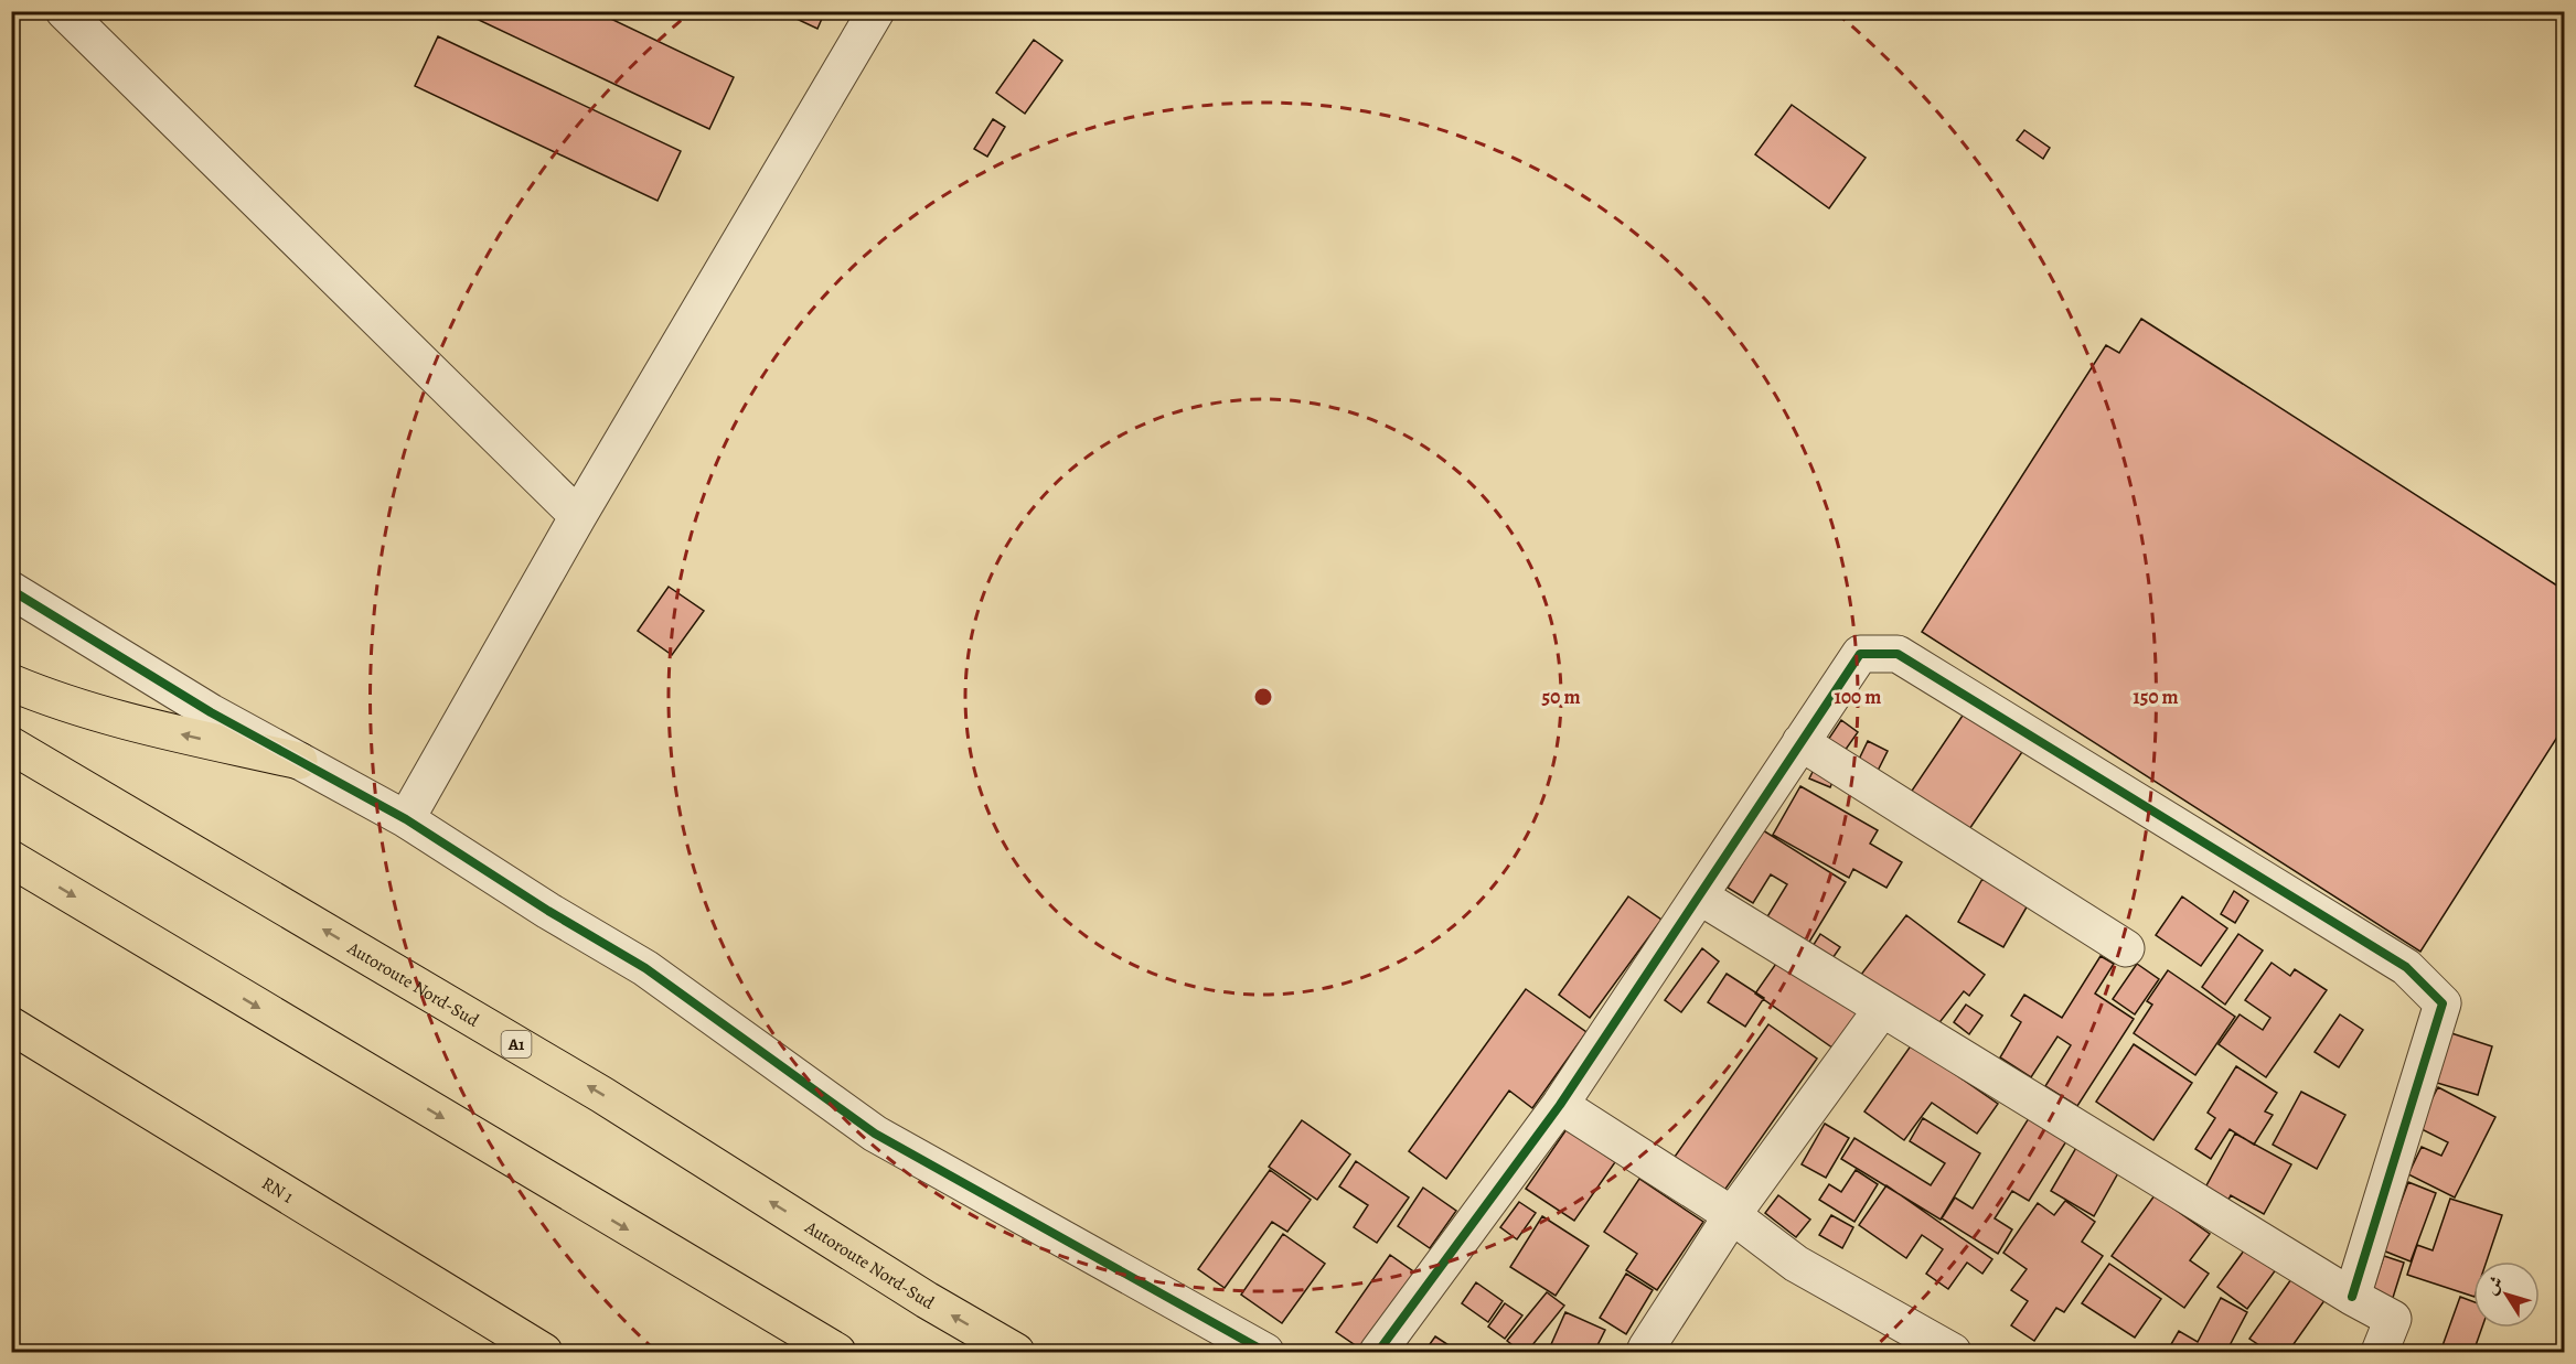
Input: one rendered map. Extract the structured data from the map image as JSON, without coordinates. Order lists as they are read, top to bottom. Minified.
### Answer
{"streets":{"main road":["Autoroute Nord-Sud","A1","RN 1"]},"north":"top left","rings":["50 m","100 m","150 m"]}
